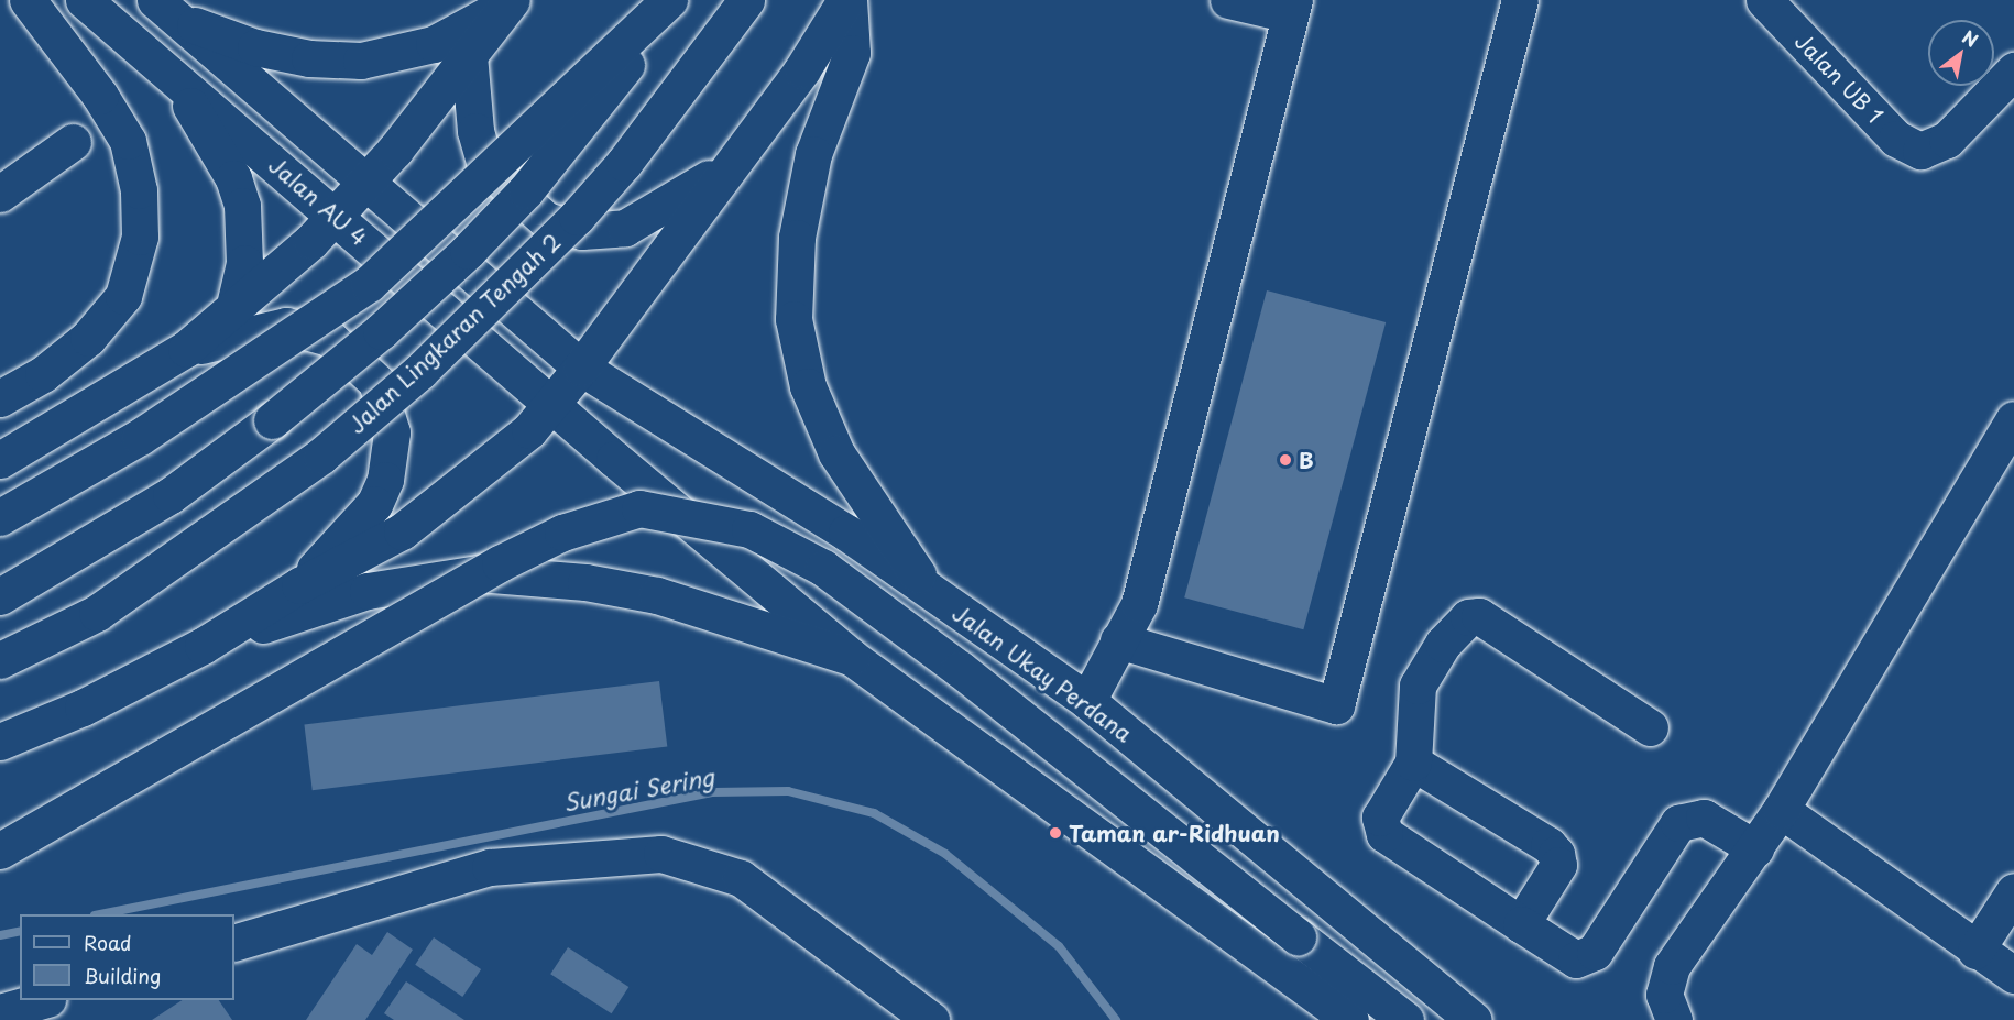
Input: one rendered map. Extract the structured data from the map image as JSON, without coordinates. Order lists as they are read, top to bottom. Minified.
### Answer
{"streets":{"main road":["Jalan UB 1","Jalan AU 4","Jalan Lingkaran Tengah 2","Jalan Ukay Perdana"]},"crossings":[["Jalan AU 4","Jalan Ukay Perdana"]],"water":["Sungai Sering"],"places":["B","Taman ar-Ridhuan"],"legend":["Road","Building"],"north":"top right"}
